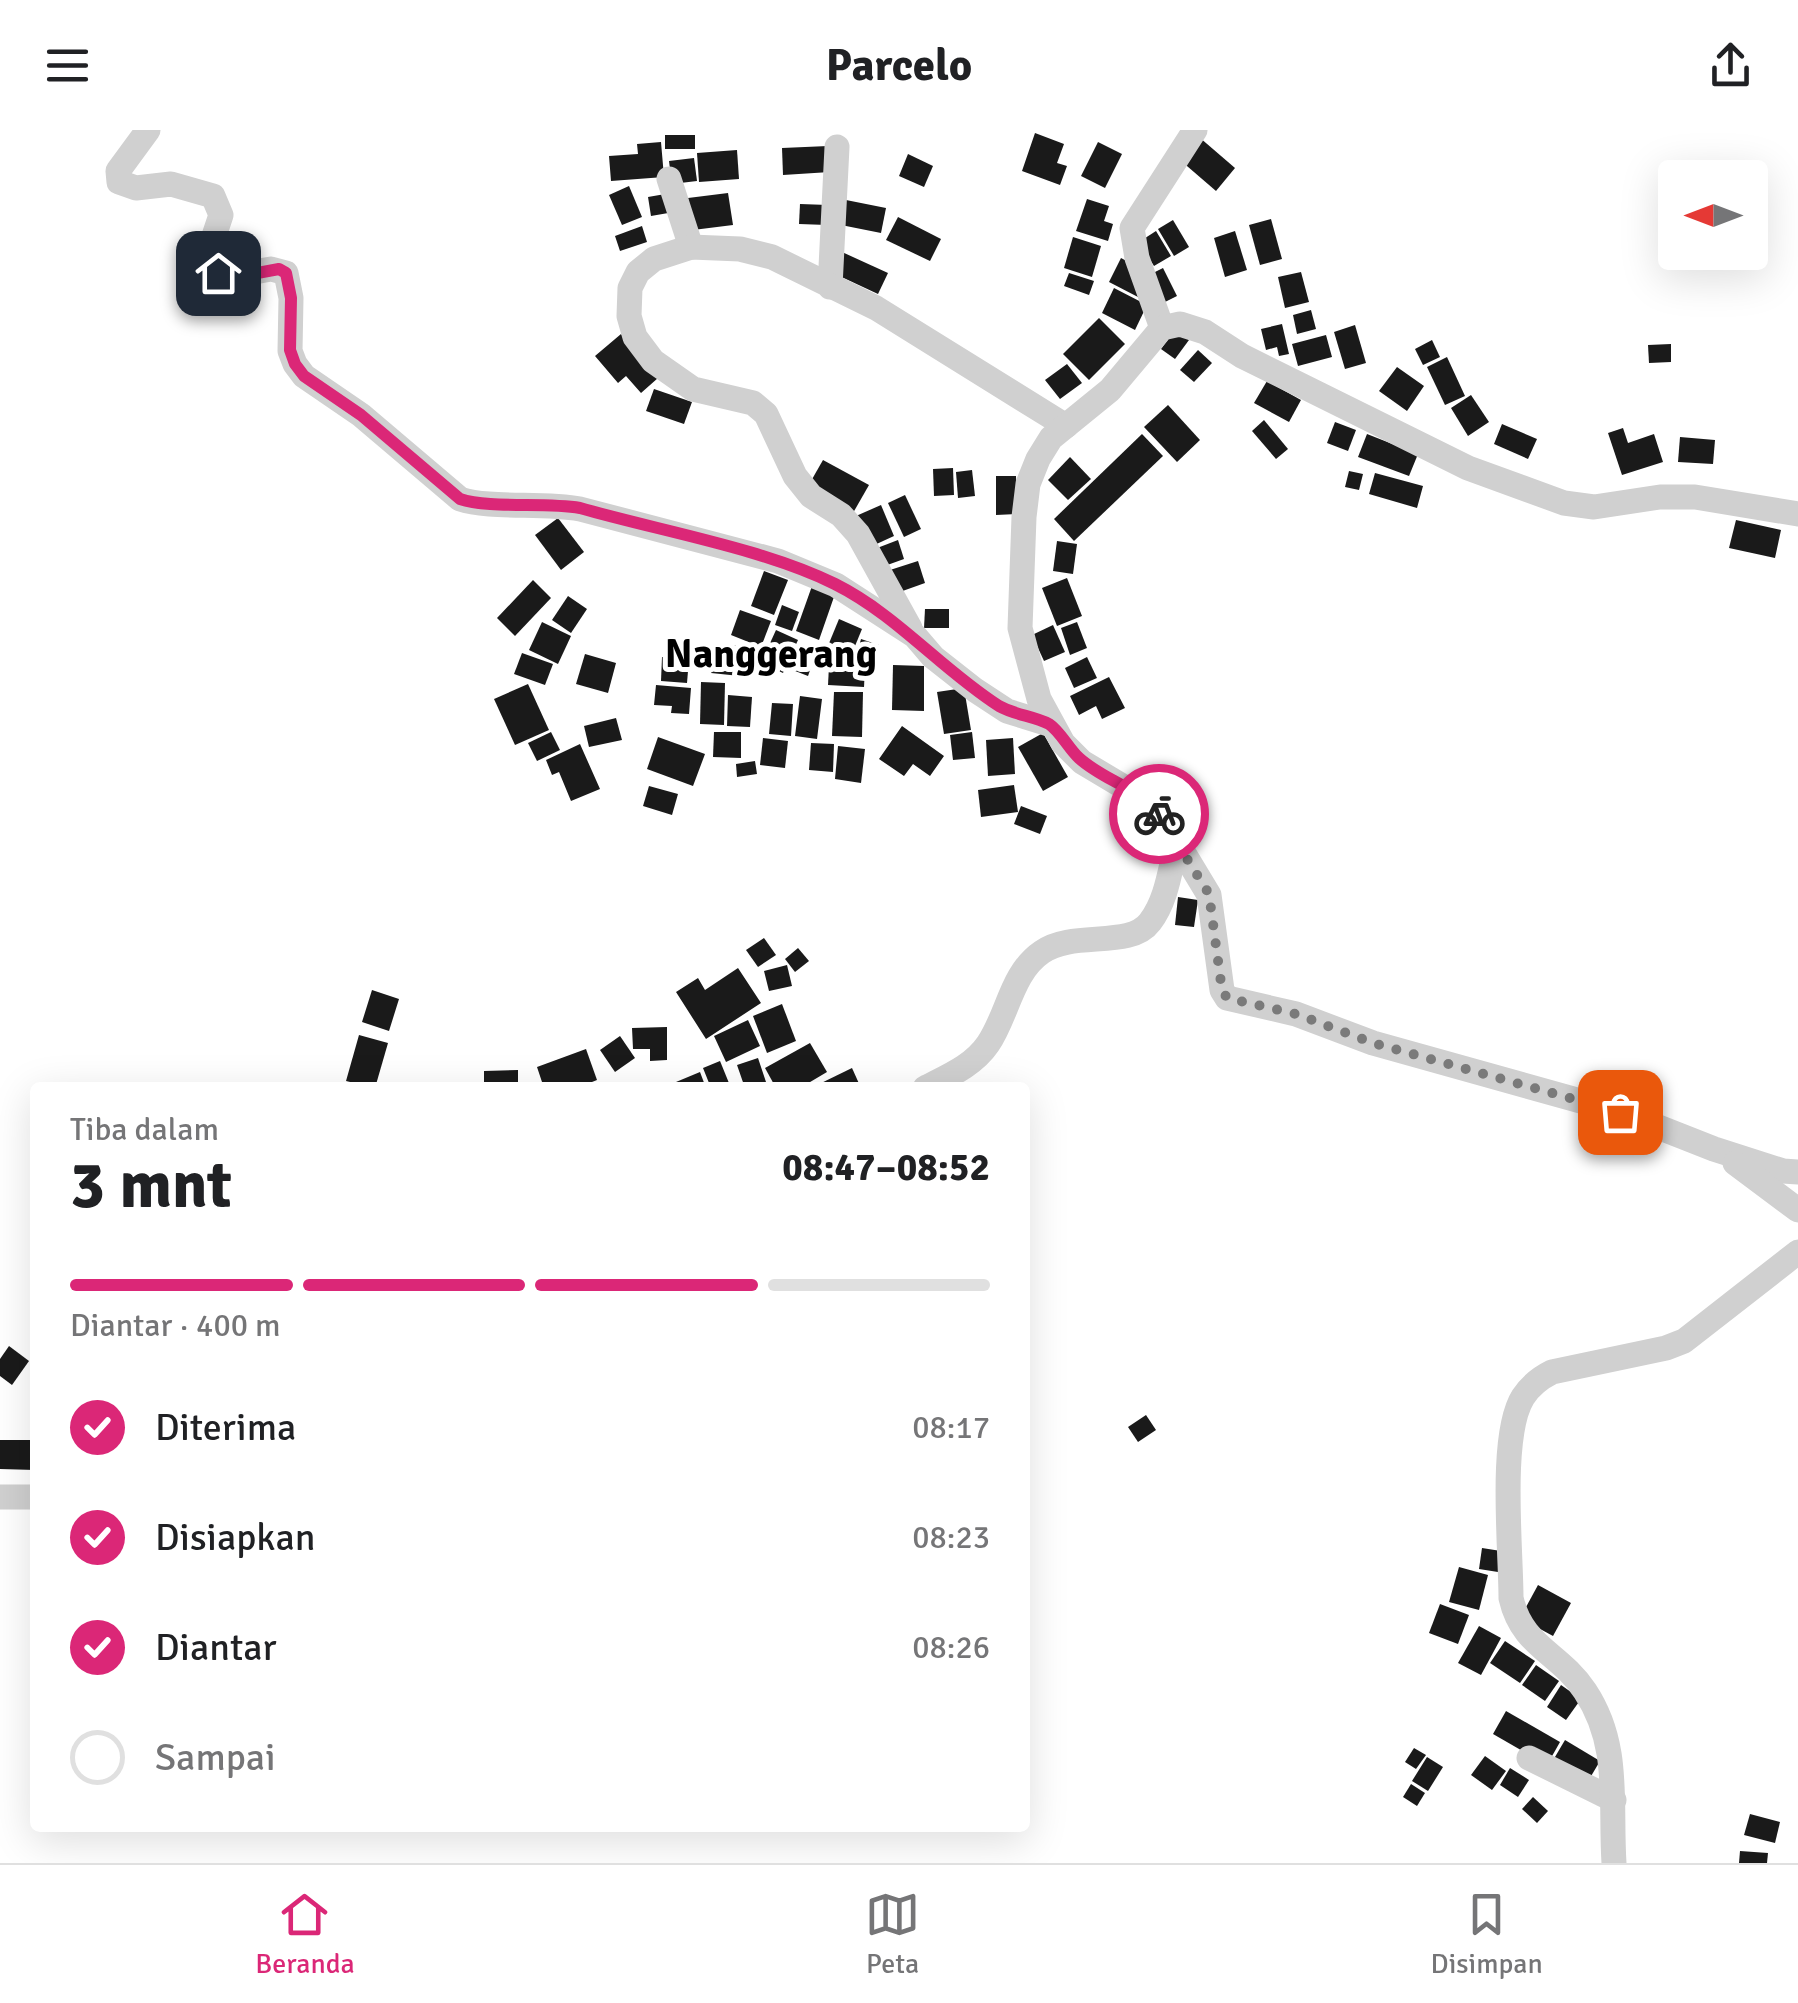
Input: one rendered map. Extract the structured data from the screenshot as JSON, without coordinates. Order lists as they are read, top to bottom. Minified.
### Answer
{"districts":["Nanggerang"],"north":"left","page":{"header":"Parcelo","heading":["3 mnt","Tiba dalam","08:47–08:52"],"bar":"Diantar · 400 m","list":[["Diterima","08:17"],["Disiapkan","08:23"],["Diantar","08:26"],"Sampai"],"tabs":["Beranda","Peta","Disimpan"]}}
